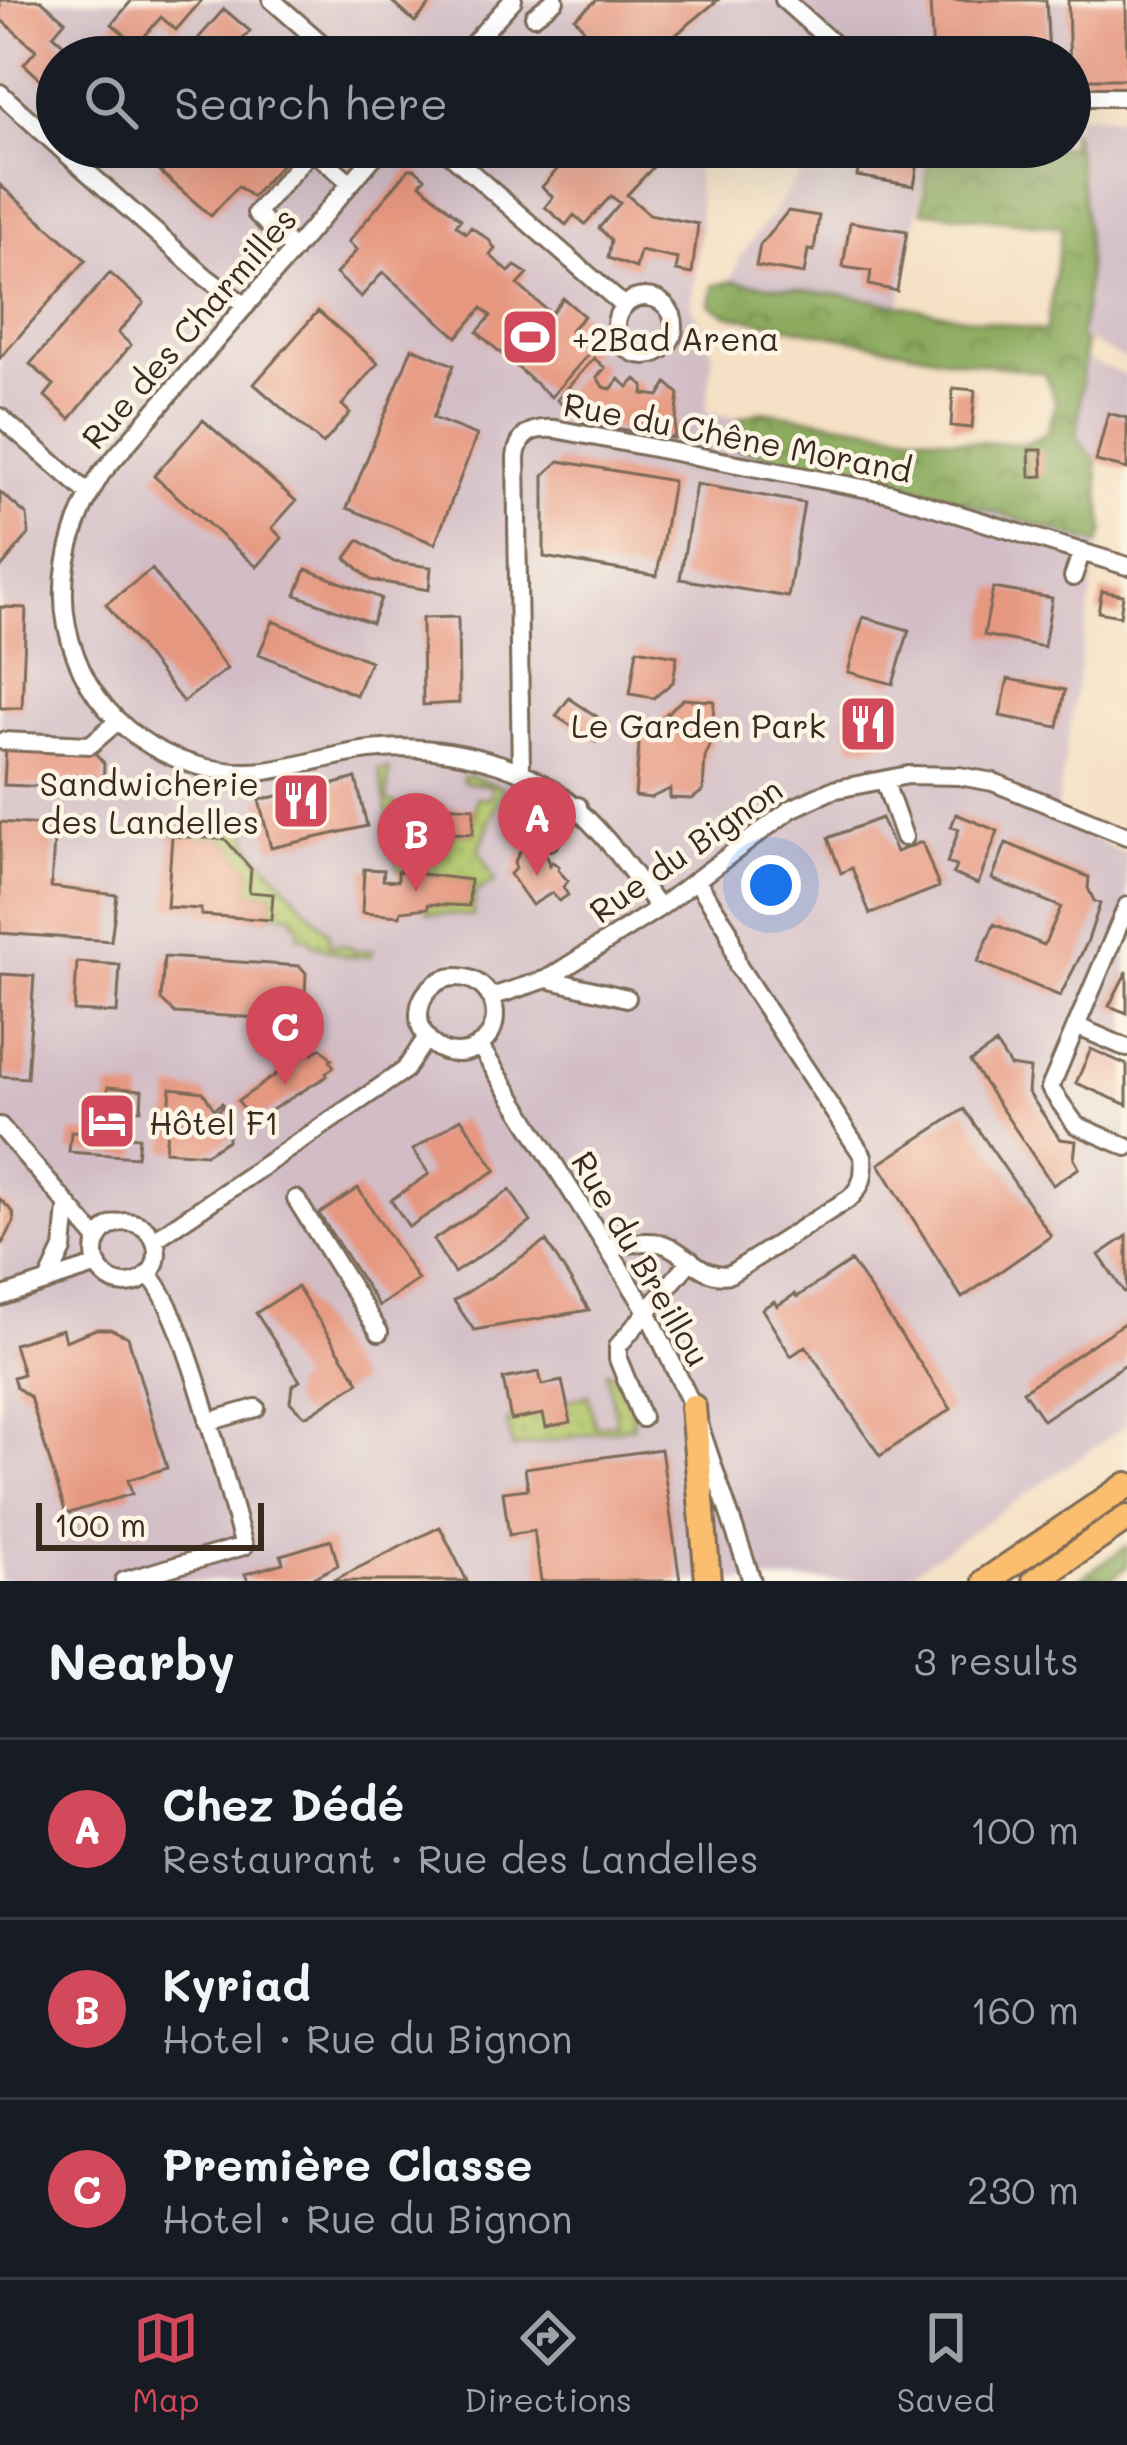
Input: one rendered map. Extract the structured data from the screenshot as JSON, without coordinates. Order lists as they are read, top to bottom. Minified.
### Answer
{"streets":{"street":["Rue des Charmilles","Rue du Chêne Morand","Rue du Bignon","Rue du Breillou"]},"crossings":[["Rue du Bignon","Rue du Breillou"]],"places":{"sports":["+2Bad Arena"],"restaurant":["Le Garden Park","Sandwicherie des Landelles"],"hotel":["Hôtel F1"]},"scale_bar":"100 m","page":{"search":"Search here","pins":["A","B","C"],"scale":"100 m","heading":["Nearby","3 results"],"list":[{"mark":"A","name":"Chez Dédé","note":"Restaurant · Rue des Landelles","value":"100 m"},{"mark":"B","name":"Kyriad","note":"Hotel · Rue du Bignon","value":"160 m"},{"mark":"C","name":"Première Classe","note":"Hotel · Rue du Bignon","value":"230 m"}],"nav":["Map","Directions","Saved"]}}
